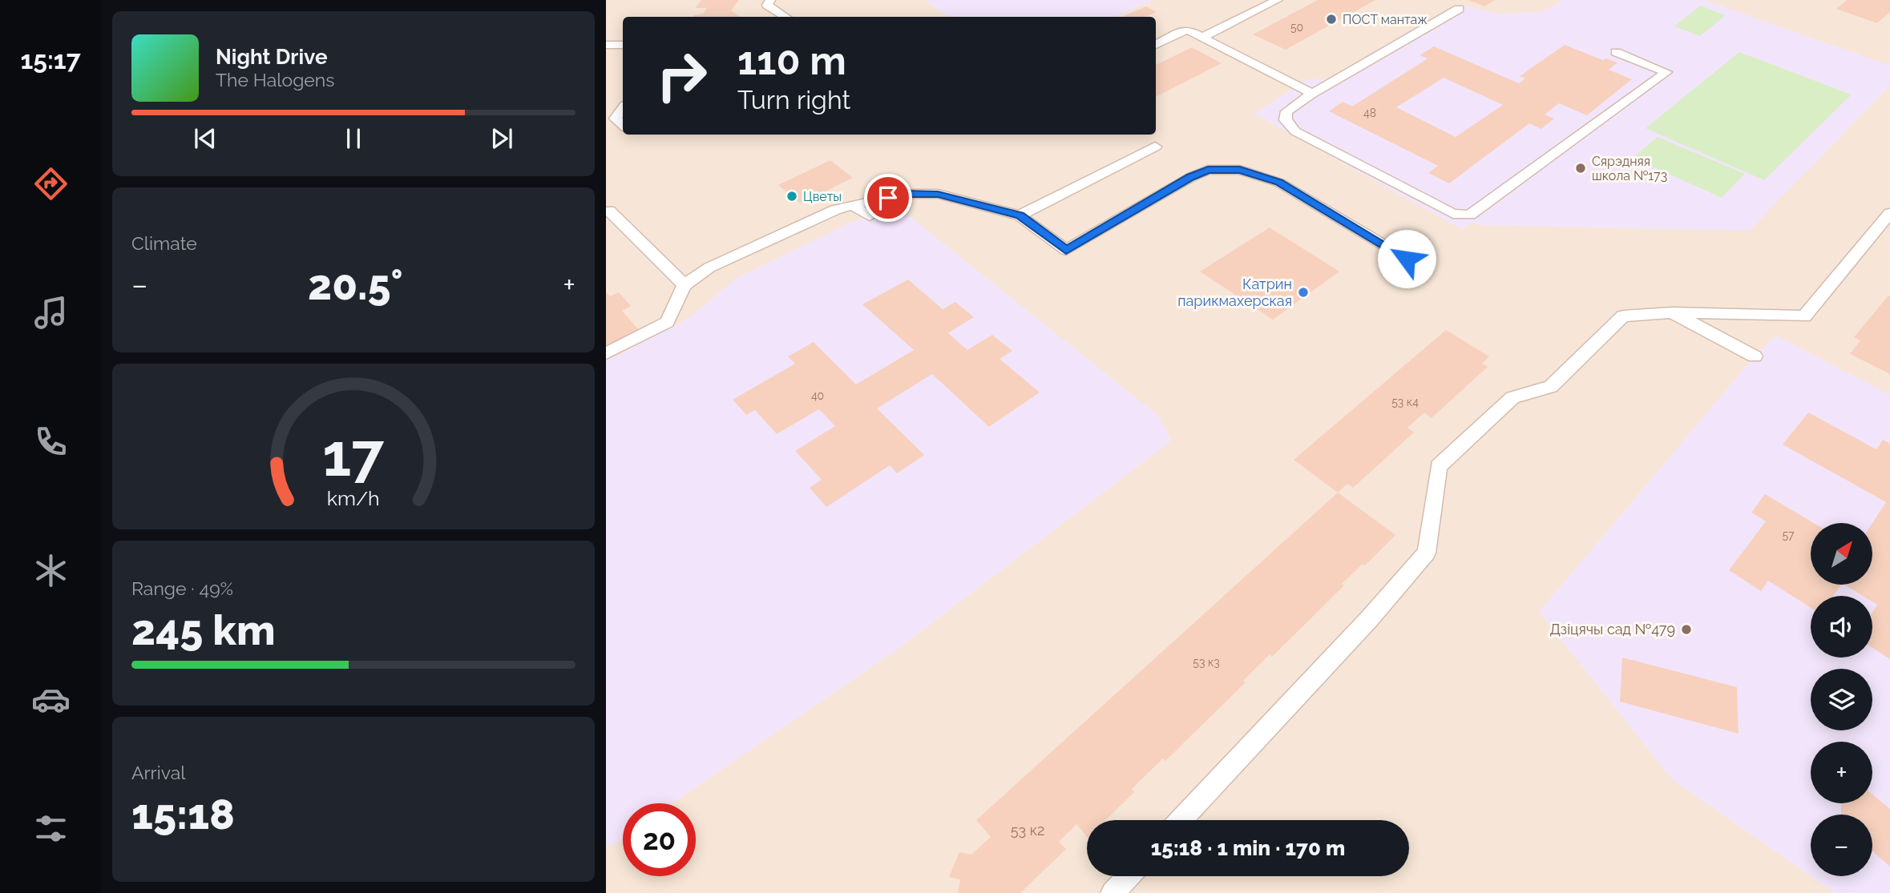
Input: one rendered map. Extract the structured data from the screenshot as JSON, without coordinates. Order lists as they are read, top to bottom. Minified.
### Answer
{"places":["ПОСТ мантаж","Сярэдняя школа №173","Цветы","Катрин парикмахерская","Дзіцячы сад №479"],"house_numbers":["50","48","40","53 к4","57","53 к3","53 к2"],"north":"top right","page":{"tabs":"15:17","turn":["110 m","Turn right"],"song":["Night Drive","The Halogens"],"tile":["Climate",["Range · 49%","245 km"],["Arrival","15:18"]],"heat":["−","20.5°","+"],"map_buttons":["+","−"],"limit":"20","trip":"15:18 · 1 min · 170 m","gauge":["17","km/h"]}}
